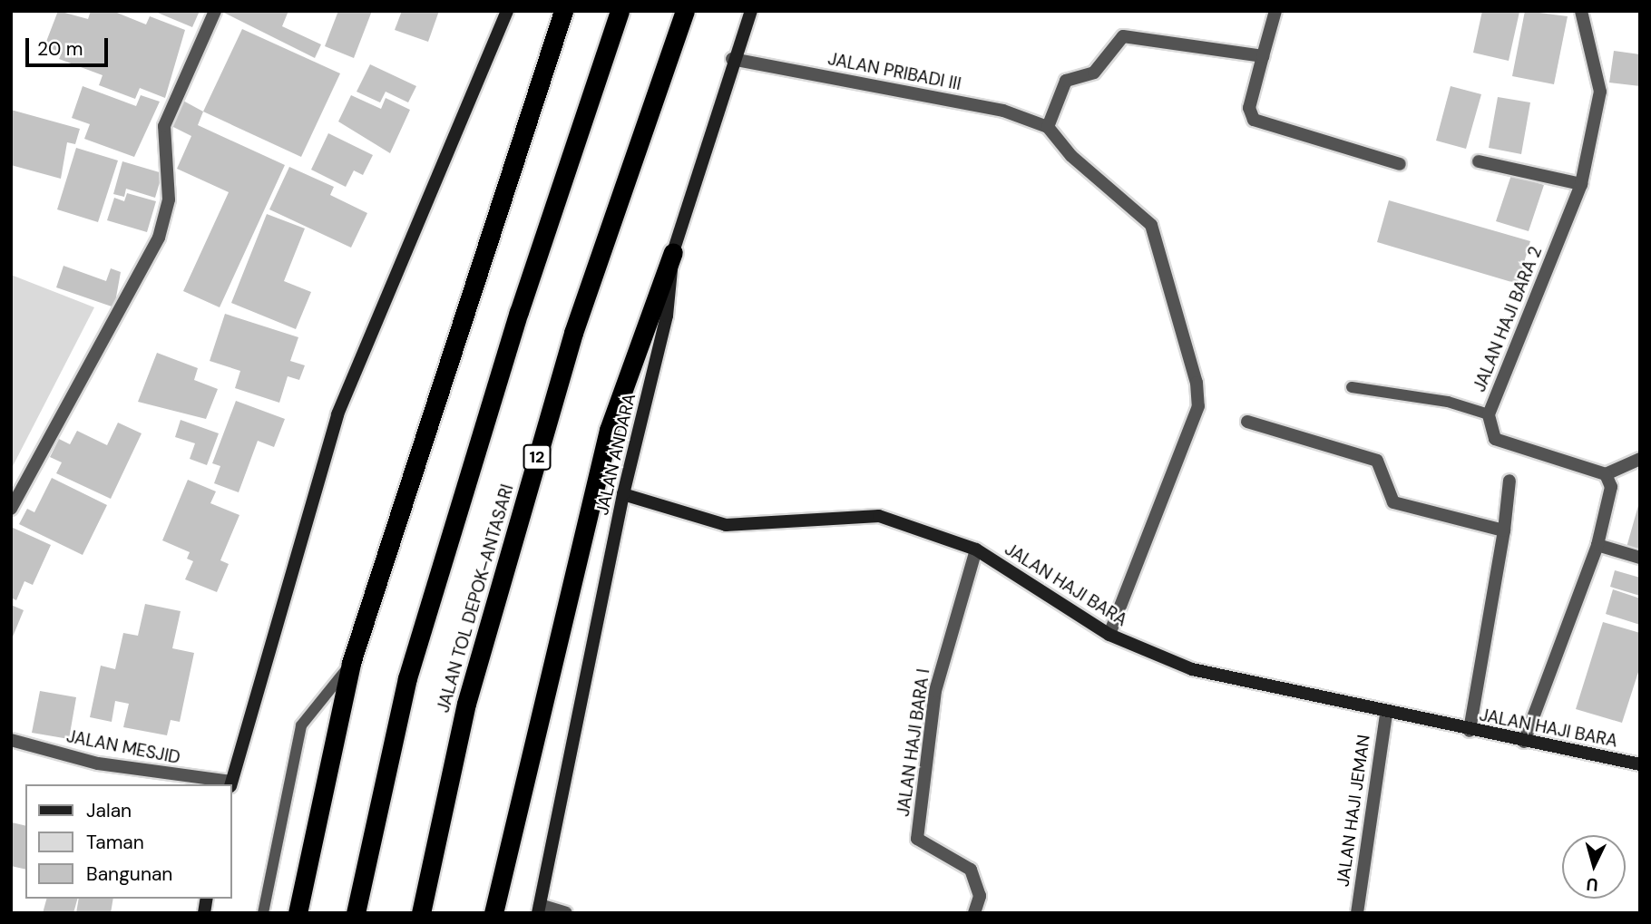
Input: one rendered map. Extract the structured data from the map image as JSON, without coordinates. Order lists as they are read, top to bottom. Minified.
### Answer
{"streets":{"highway":["12","JALAN TOL DEPOK–ANTASARI"],"street":["JALAN PRIBADI III","JALAN HAJI BARA 2","JALAN ANDARA","JALAN HAJI BARA","JALAN HAJI BARA I","JALAN MESJID","JALAN HAJI JEMAN"]},"crossings":[["JALAN PRIBADI III","JALAN ANDARA"],["JALAN ANDARA","JALAN HAJI BARA"],["JALAN HAJI BARA","JALAN HAJI BARA I"],["JALAN HAJI BARA","JALAN HAJI JEMAN"]],"legend":["Jalan","Taman","Bangunan"],"scale_bar":"20 m","north":"bottom"}
